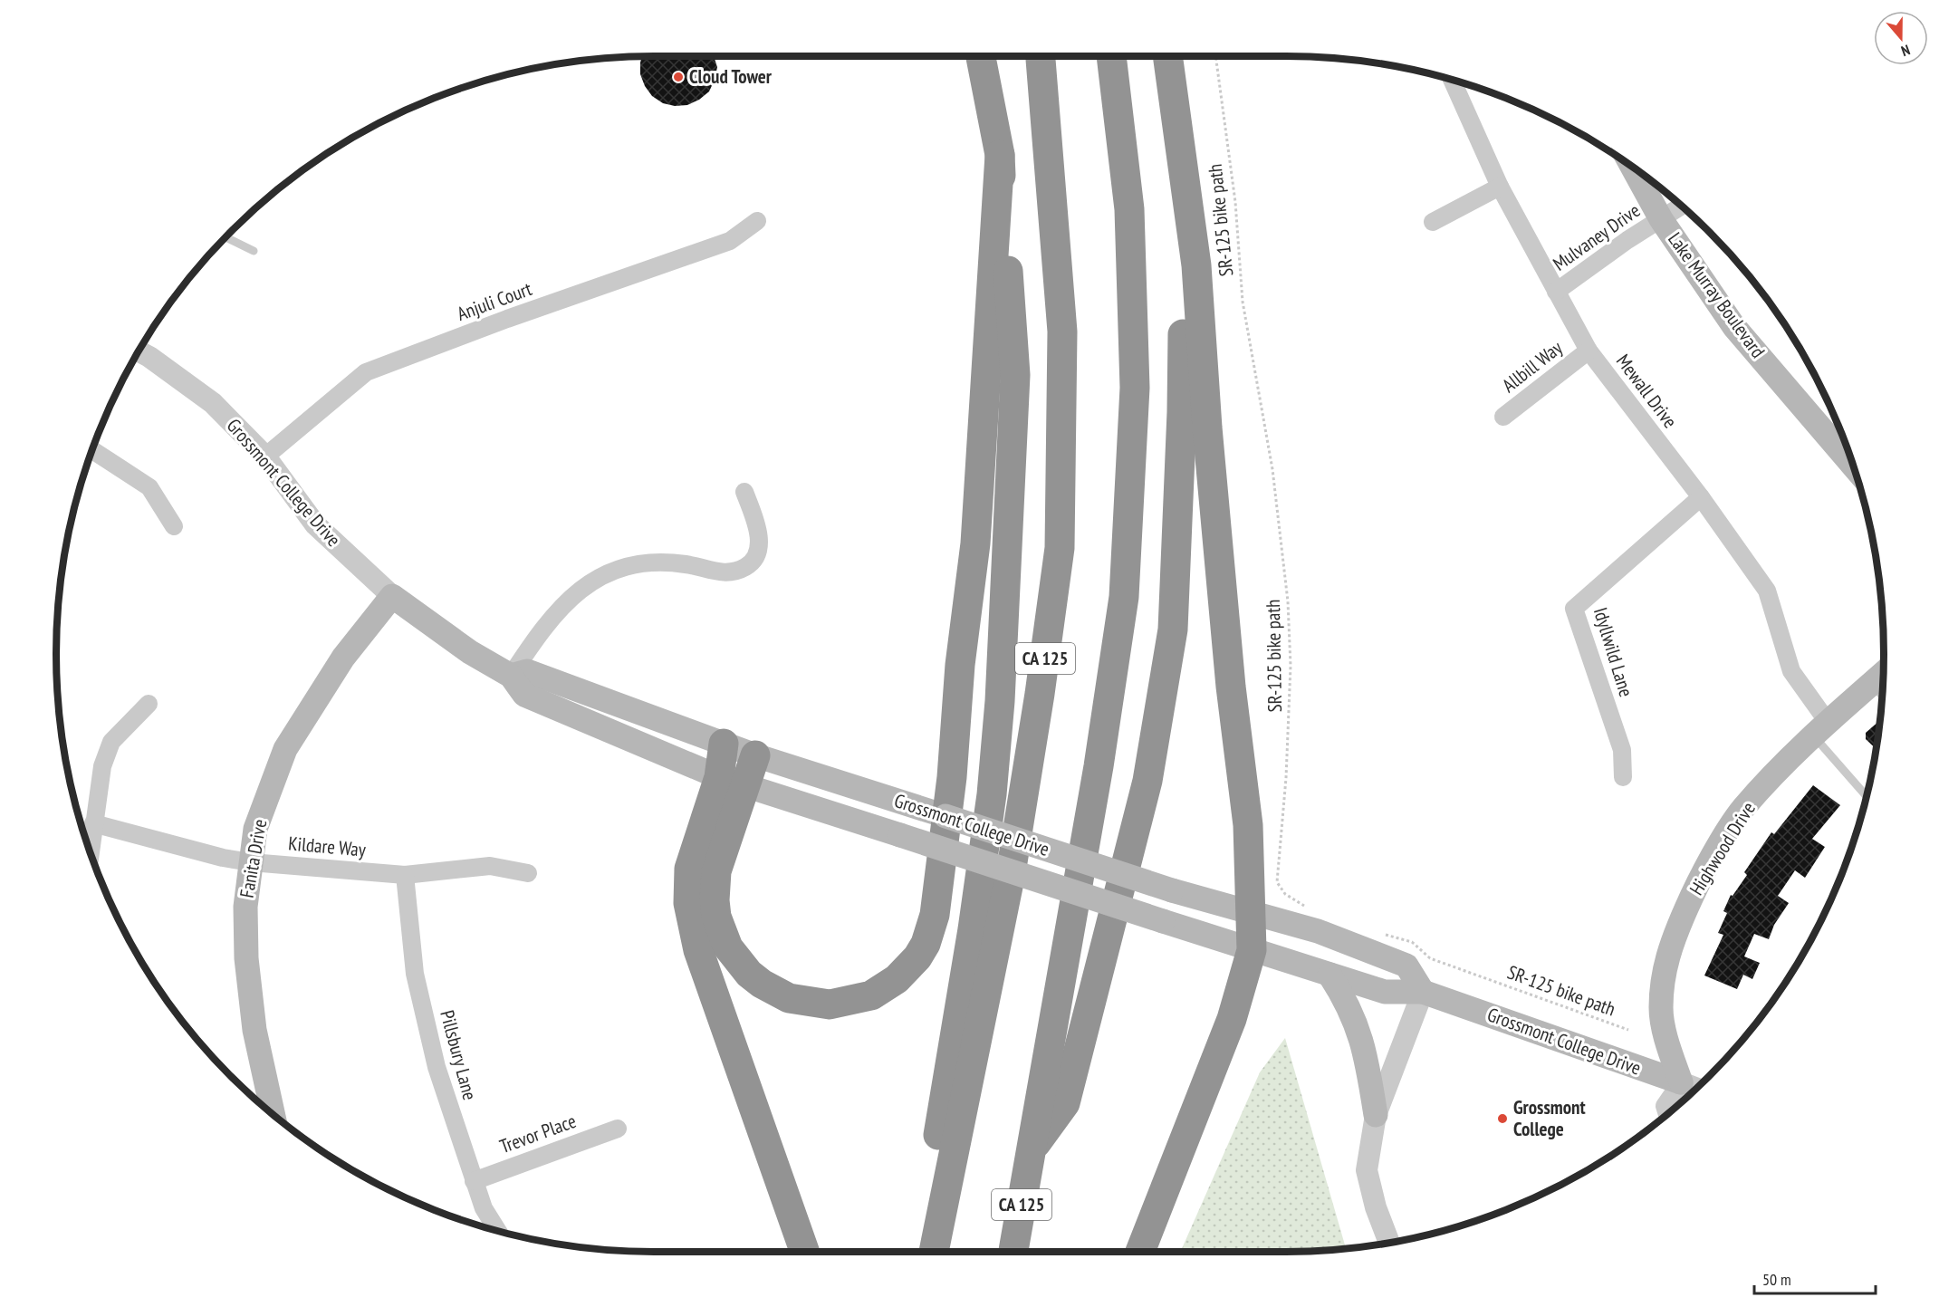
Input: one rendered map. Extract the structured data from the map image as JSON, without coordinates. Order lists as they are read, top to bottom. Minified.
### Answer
{"streets":{"highway":["CA 125"],"main road":["Lake Murray Boulevard","Grossmont College Drive","Highwood Drive","Fanita Drive"],"street":["Mulvaney Drive","Anjuli Court","Allbill Way","Mewall Drive","Idyllwild Lane","Kildare Way","Pillsbury Lane","Trevor Place"],"path":["SR-125 bike path"]},"crossings":[["Mulvaney Drive","Lake Murray Boulevard"],["Mulvaney Drive","Mewall Drive"],["Anjuli Court","Grossmont College Drive"],["Allbill Way","Mewall Drive"],["Mewall Drive","Idyllwild Lane"],["Mewall Drive","Highwood Drive"],["Grossmont College Drive","Highwood Drive"],["Grossmont College Drive","Fanita Drive"],["Kildare Way","Fanita Drive"],["Kildare Way","Pillsbury Lane"],["Pillsbury Lane","Trevor Place"]],"places":["Cloud Tower","Grossmont College"],"scale_bar":"50 m","north":"bottom"}
